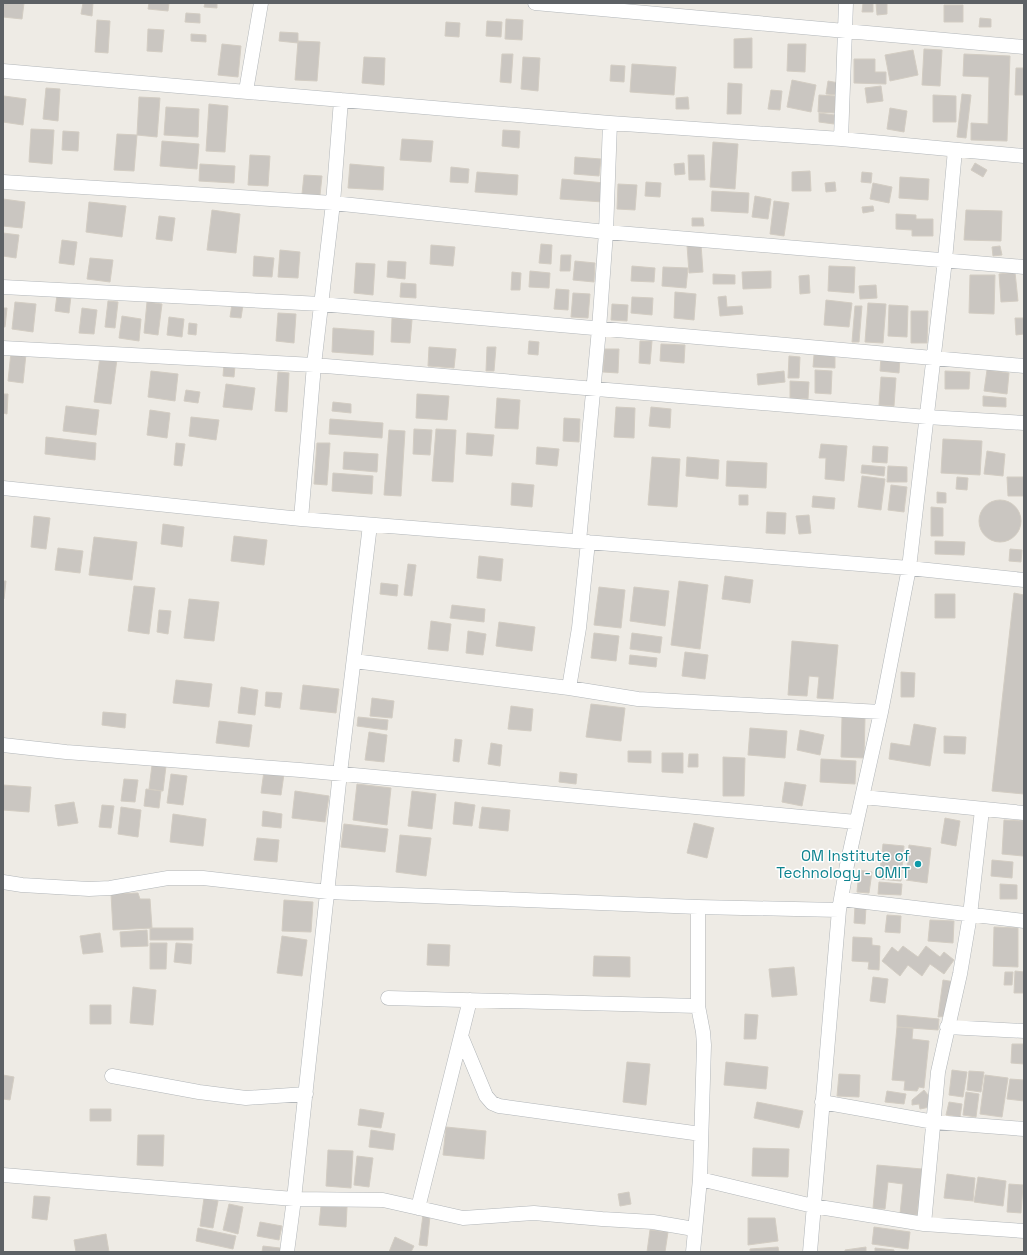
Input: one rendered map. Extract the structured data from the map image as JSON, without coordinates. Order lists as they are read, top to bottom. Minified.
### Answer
{"places":["OM Institute of Technology - OMIT"]}
